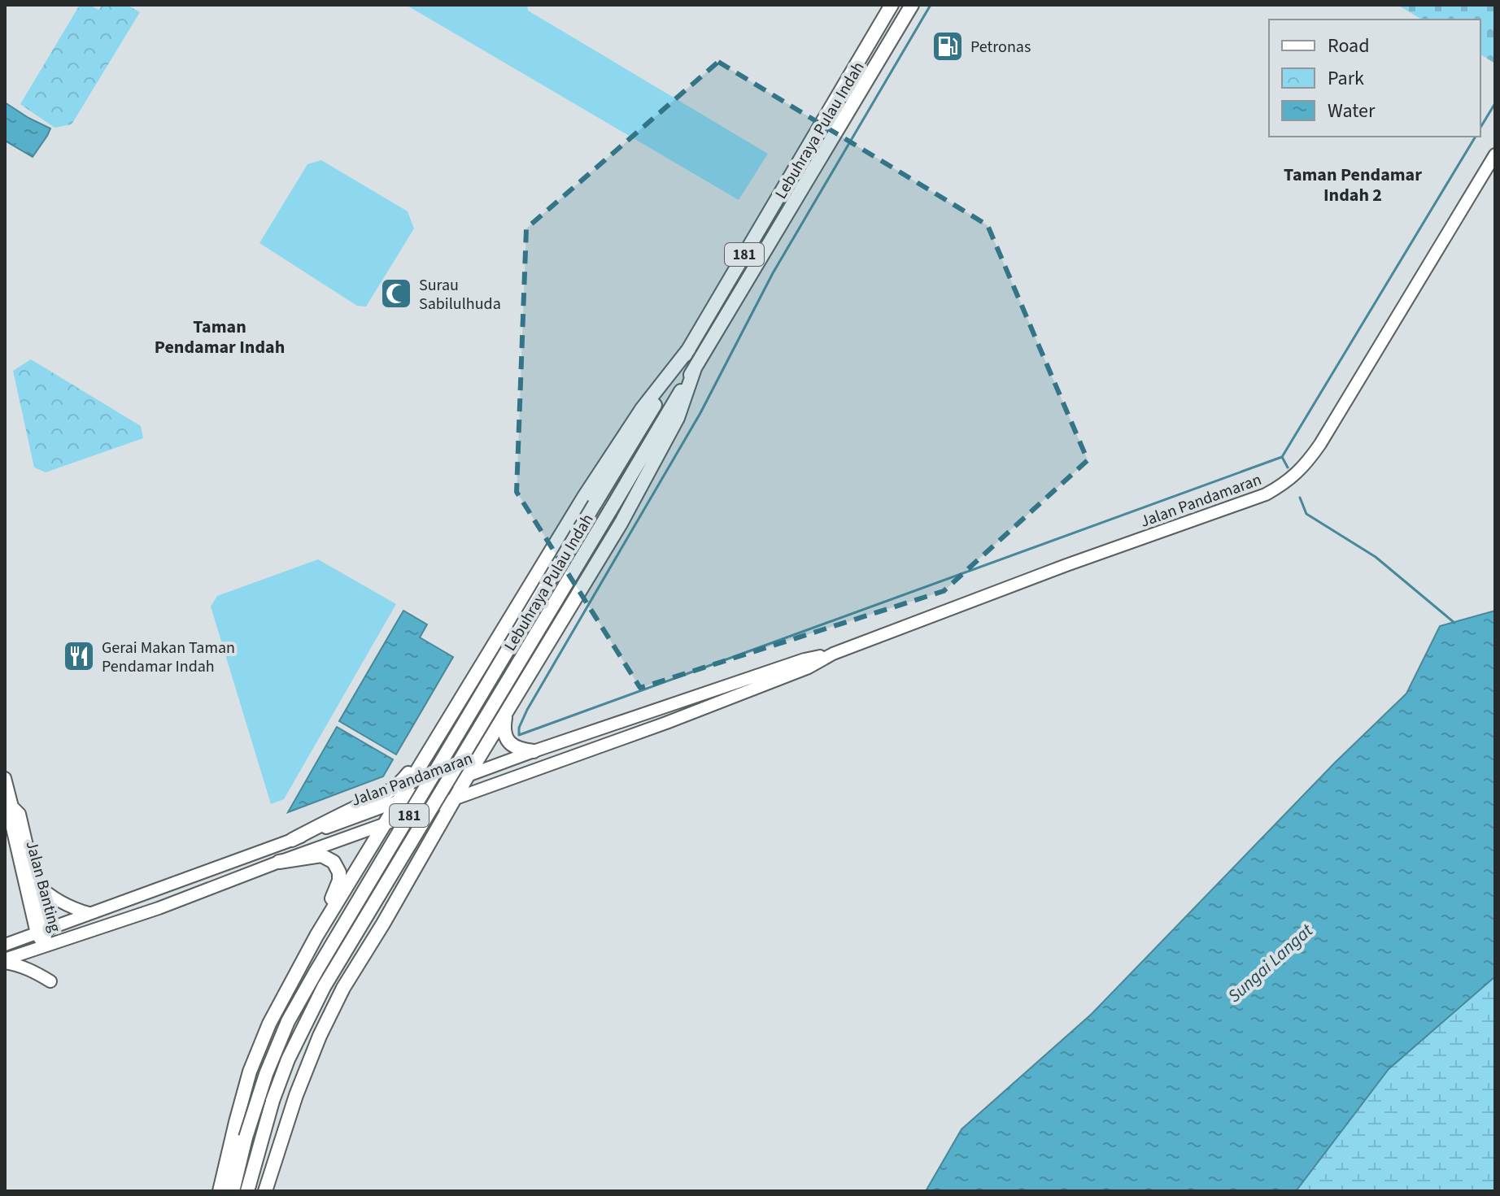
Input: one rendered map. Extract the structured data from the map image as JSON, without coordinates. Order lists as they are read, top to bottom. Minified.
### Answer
{"streets":{"main road":["Lebuhraya Pulau Indah","181","Jalan Pandamaran","Jalan Banting"]},"crossings":[["Jalan Pandamaran","Jalan Banting"]],"districts":["Taman Pendamar Indah 2","Taman Pendamar Indah"],"water":["Sungai Langat"],"places":{"fuel station":["Petronas"],"mosque":["Surau Sabilulhuda"],"restaurant":["Gerai Makan Taman Pendamar Indah"]},"legend":["Road","Park","Water"]}
